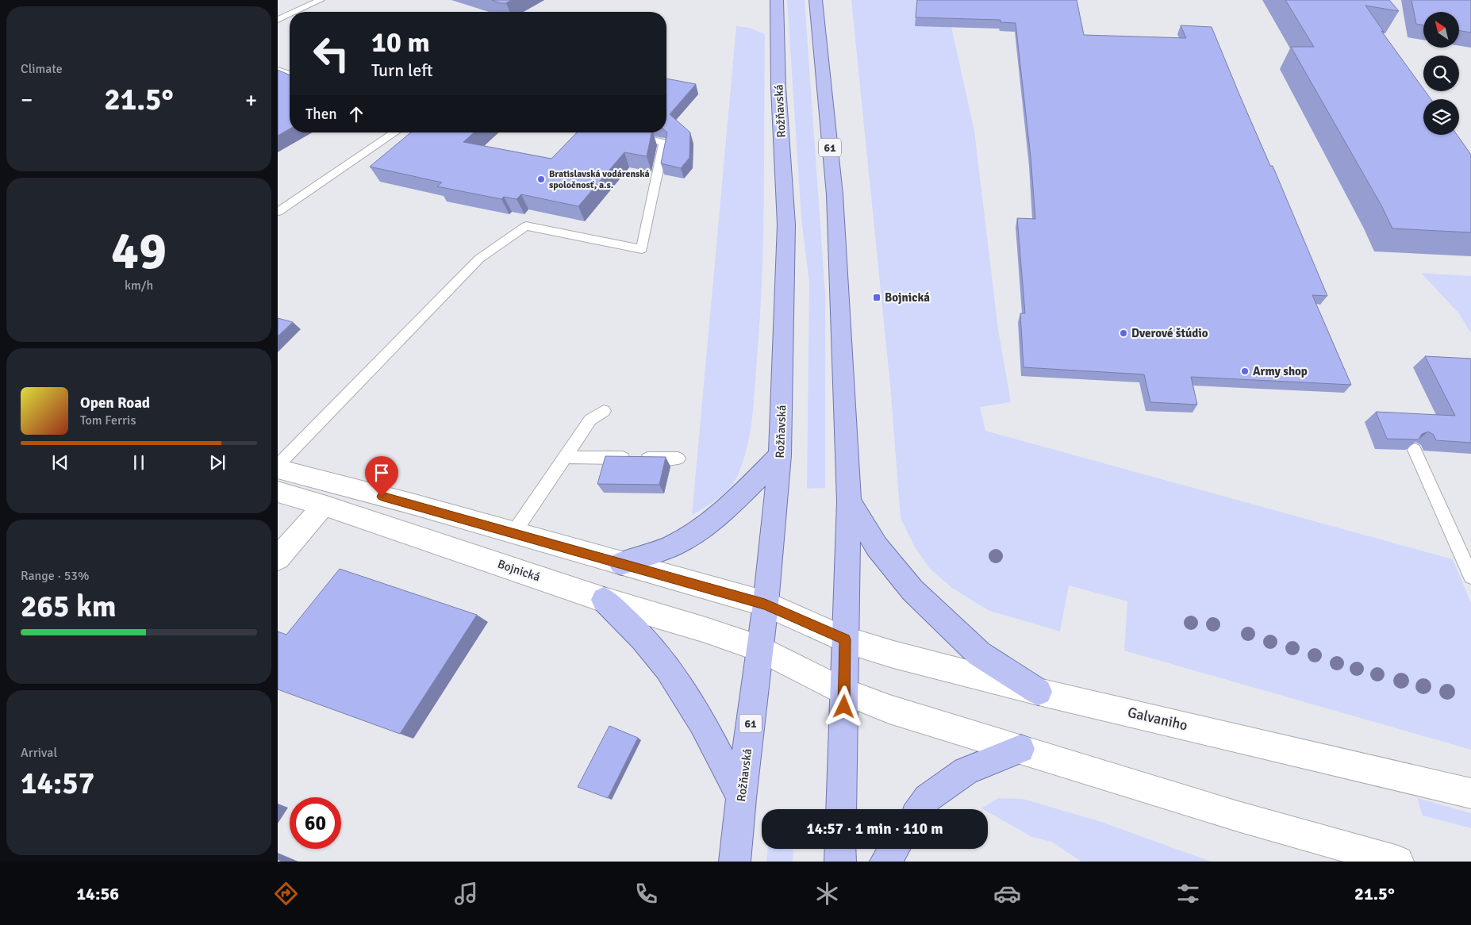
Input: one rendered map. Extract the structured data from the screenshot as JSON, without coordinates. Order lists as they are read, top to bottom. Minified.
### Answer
{"streets":{"main road":["Rožňavská","61","Bojnická","Galvaniho"]},"crossings":[["Rožňavská","Bojnická"],["Rožňavská","Galvaniho"],["61","Bojnická"],["61","Galvaniho"]],"places":{"other":["Bratislavská vodárenská spoločnosť, a.s.","Dverové štúdio","Army shop"],"transit":["Bojnická"]},"north":"top left","page":{"tile":["Climate",["49","km/h"],["Range · 53%","265 km"],["Arrival","14:57"]],"turn":["10 m","Turn left"],"heat":["−","21.5°","+"],"then":"Then","song":["Open Road","Tom Ferris"],"limit":"60","trip":"14:57 · 1 min · 110 m","tabs":["14:56","21.5°"]}}
